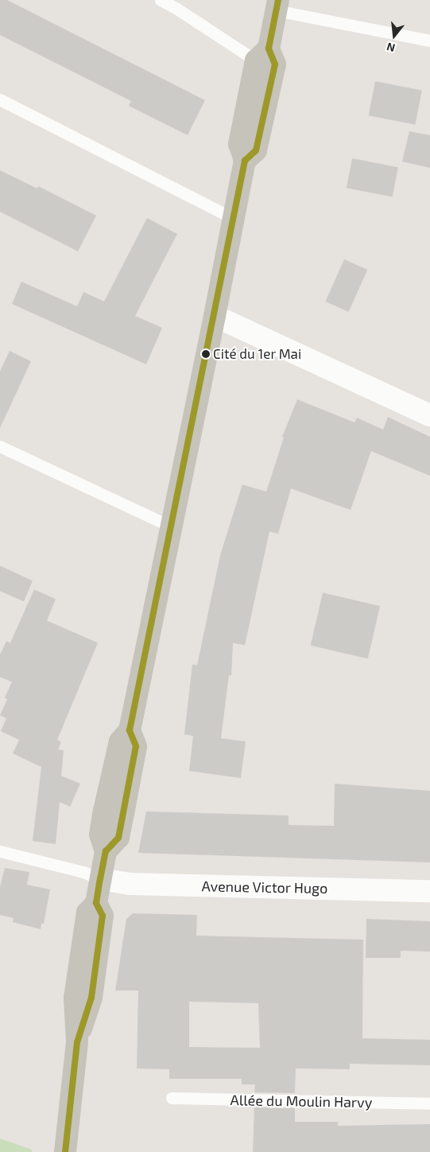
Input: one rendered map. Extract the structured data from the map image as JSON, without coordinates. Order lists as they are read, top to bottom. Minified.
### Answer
{"streets":{"street":["Avenue Victor Hugo"],"lane":["Allée du Moulin Harvy"]},"places":["Cité du 1er Mai"],"north":"bottom"}
